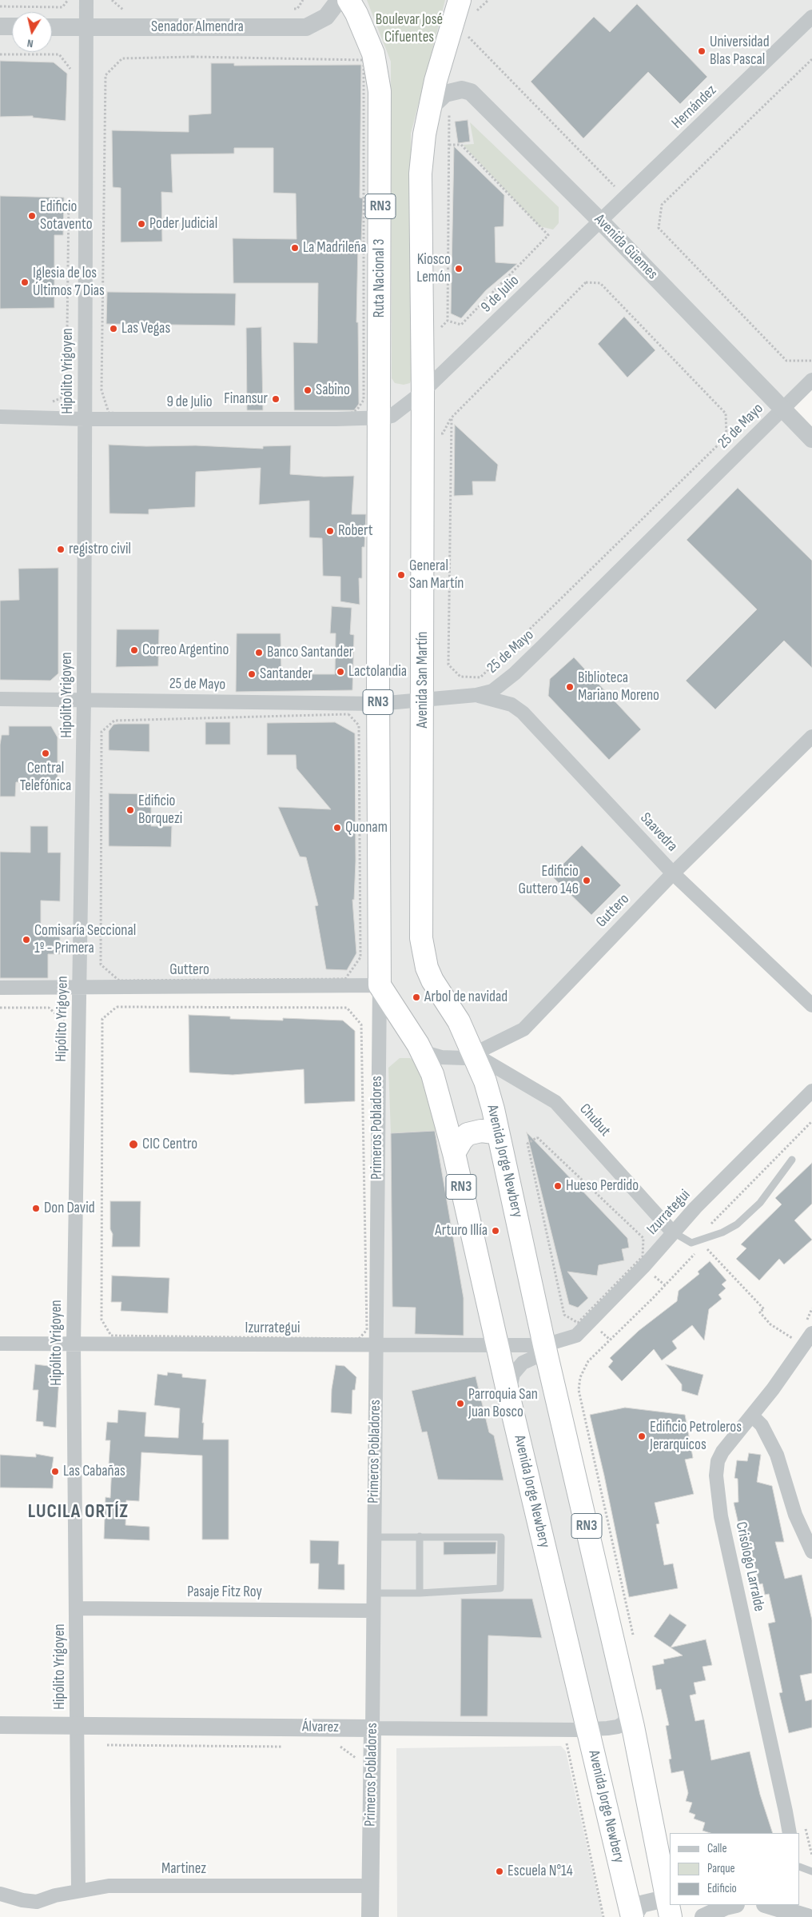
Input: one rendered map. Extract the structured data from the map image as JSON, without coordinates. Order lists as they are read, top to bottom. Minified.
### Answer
{"streets":{"highway":["RN3","Ruta Nacional 3","Avenida San Martín","Avenida Jorge Newbery"],"street":["Senador Almendra","Hernández","Avenida Güemes","9 de Julio","Hipólito Yrigoyen","25 de Mayo","Saavedra","Guttero","Chubut","Primeros Pobladores","Izurrategui","Crisólogo Larralde","Pasaje Fitz Roy","Álvarez","Martinez"]},"crossings":[["Senador Almendra","Hipólito Yrigoyen"],["Hernández","Avenida Güemes"],["Hernández","9 de Julio"],["RN3","Ruta Nacional 3"],["RN3","9 de Julio"],["RN3","25 de Mayo"],["RN3","Avenida San Martín"],["RN3","Guttero"],["RN3","Primeros Pobladores"],["RN3","Avenida Jorge Newbery"],["Avenida Güemes","9 de Julio"],["Avenida Güemes","25 de Mayo"],["Ruta Nacional 3","9 de Julio"],["9 de Julio","Hipólito Yrigoyen"],["9 de Julio","Avenida San Martín"],["Hipólito Yrigoyen","25 de Mayo"],["Hipólito Yrigoyen","Guttero"],["Hipólito Yrigoyen","Izurrategui"],["Hipólito Yrigoyen","Pasaje Fitz Roy"],["Hipólito Yrigoyen","Álvarez"],["Hipólito Yrigoyen","Martinez"],["25 de Mayo","Avenida San Martín"],["25 de Mayo","Saavedra"],["Avenida San Martín","Avenida Jorge Newbery"],["Saavedra","Guttero"],["Guttero","Chubut"],["Guttero","Primeros Pobladores"],["Guttero","Avenida Jorge Newbery"],["Chubut","Avenida Jorge Newbery"],["Chubut","Izurrategui"],["Primeros Pobladores","Avenida Jorge Newbery"],["Primeros Pobladores","Izurrategui"],["Primeros Pobladores","Pasaje Fitz Roy"],["Primeros Pobladores","Álvarez"],["Primeros Pobladores","Martinez"],["Avenida Jorge Newbery","Izurrategui"],["Avenida Jorge Newbery","Álvarez"]],"districts":["LUCILA ORTÍZ"],"parks":["Boulevar José Cifuentes"],"places":["Universidad Blas Pascal","Edificio Sotavento","Poder Judicial","La Madrileña","Kiosco Lemón","Iglesia de los Últimos 7 Dias","Las Vegas","Sabino","Finansur","Robert","registro civil","General San Martín","Correo Argentino","Banco Santander","Lactolandia","Santander","Biblioteca Mariano Moreno","Central Telefónica","Edificio Borquezi","Quonam","Edificio Guttero 146","Comisaría Seccional 1º - Primera","Arbol de navidad","CIC Centro","Hueso Perdido","Don David","Arturo Illía","Parroquia San Juan Bosco","Edificio Petroleros Jerarquicos","Las Cabañas","Escuela N°14"],"legend":["Calle","Parque","Edificio"],"north":"bottom"}
